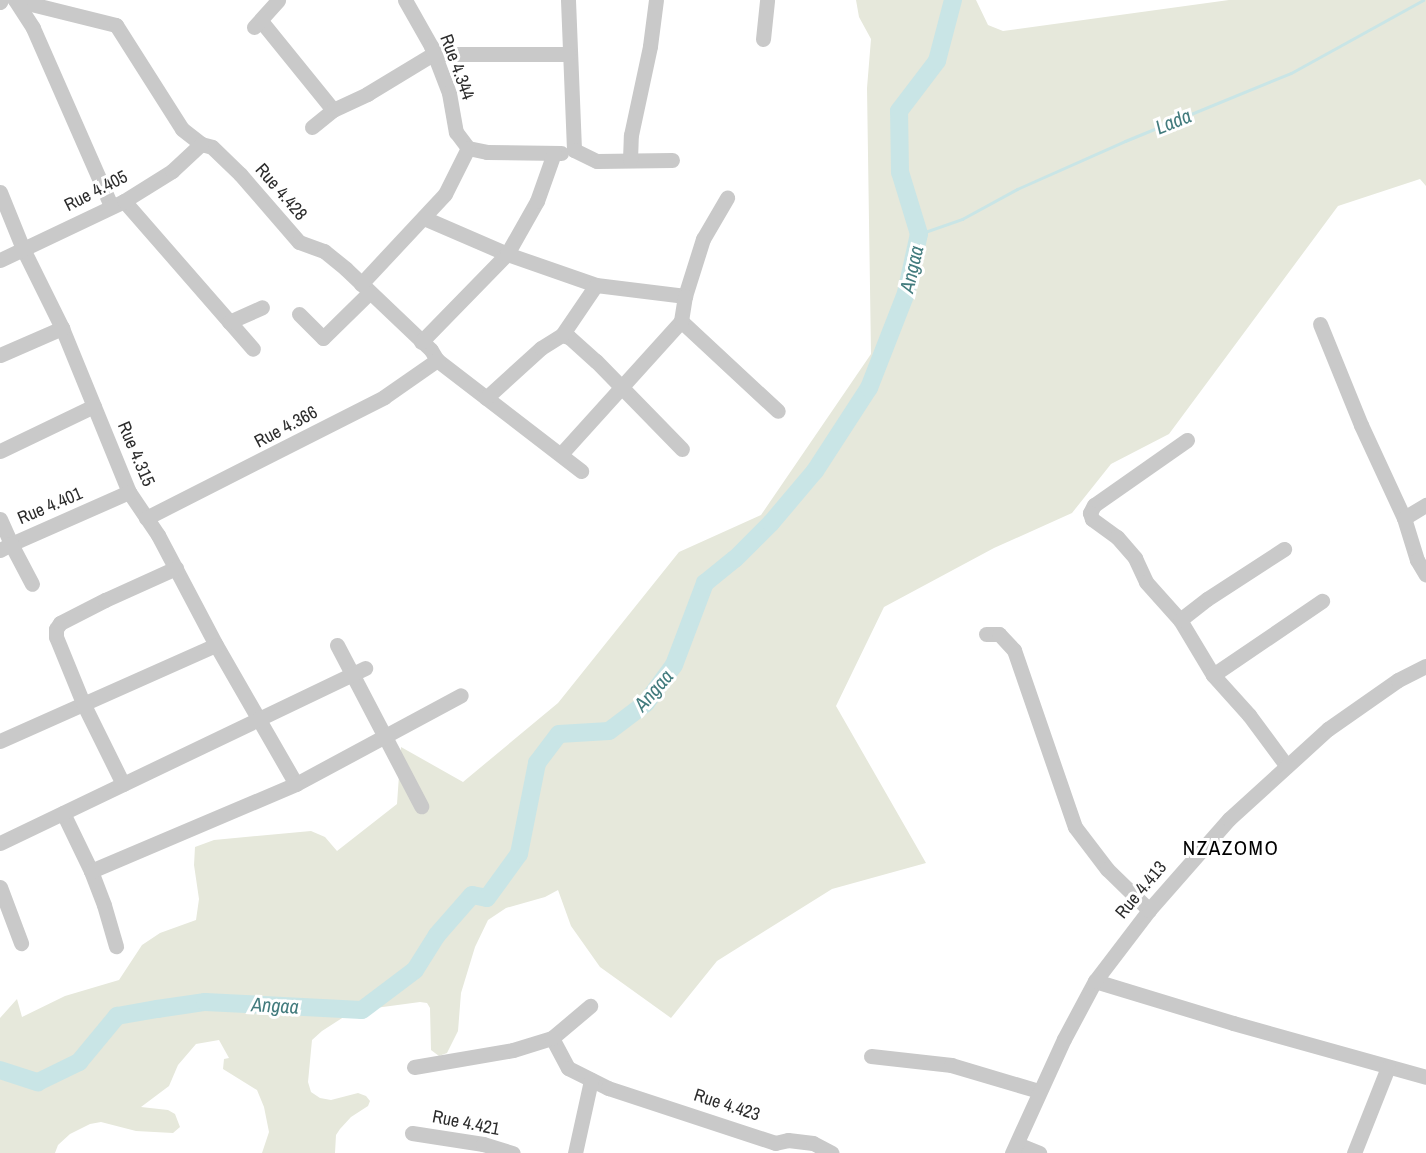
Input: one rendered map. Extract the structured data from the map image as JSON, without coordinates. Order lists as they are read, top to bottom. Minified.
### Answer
{"streets":{"street":["Rue 4.344","Rue 4.405","Rue 4.428","Rue 4.366","Rue 4.315","Rue 4.401","Rue 4.413","Rue 4.423","Rue 4.421"]},"crossings":[["Rue 4.405","Rue 4.428"],["Rue 4.405","Rue 4.315"],["Rue 4.428","Rue 4.366"],["Rue 4.366","Rue 4.315"],["Rue 4.315","Rue 4.401"]],"districts":["NZAZOMO"],"water":["Lada","Angaa"]}
